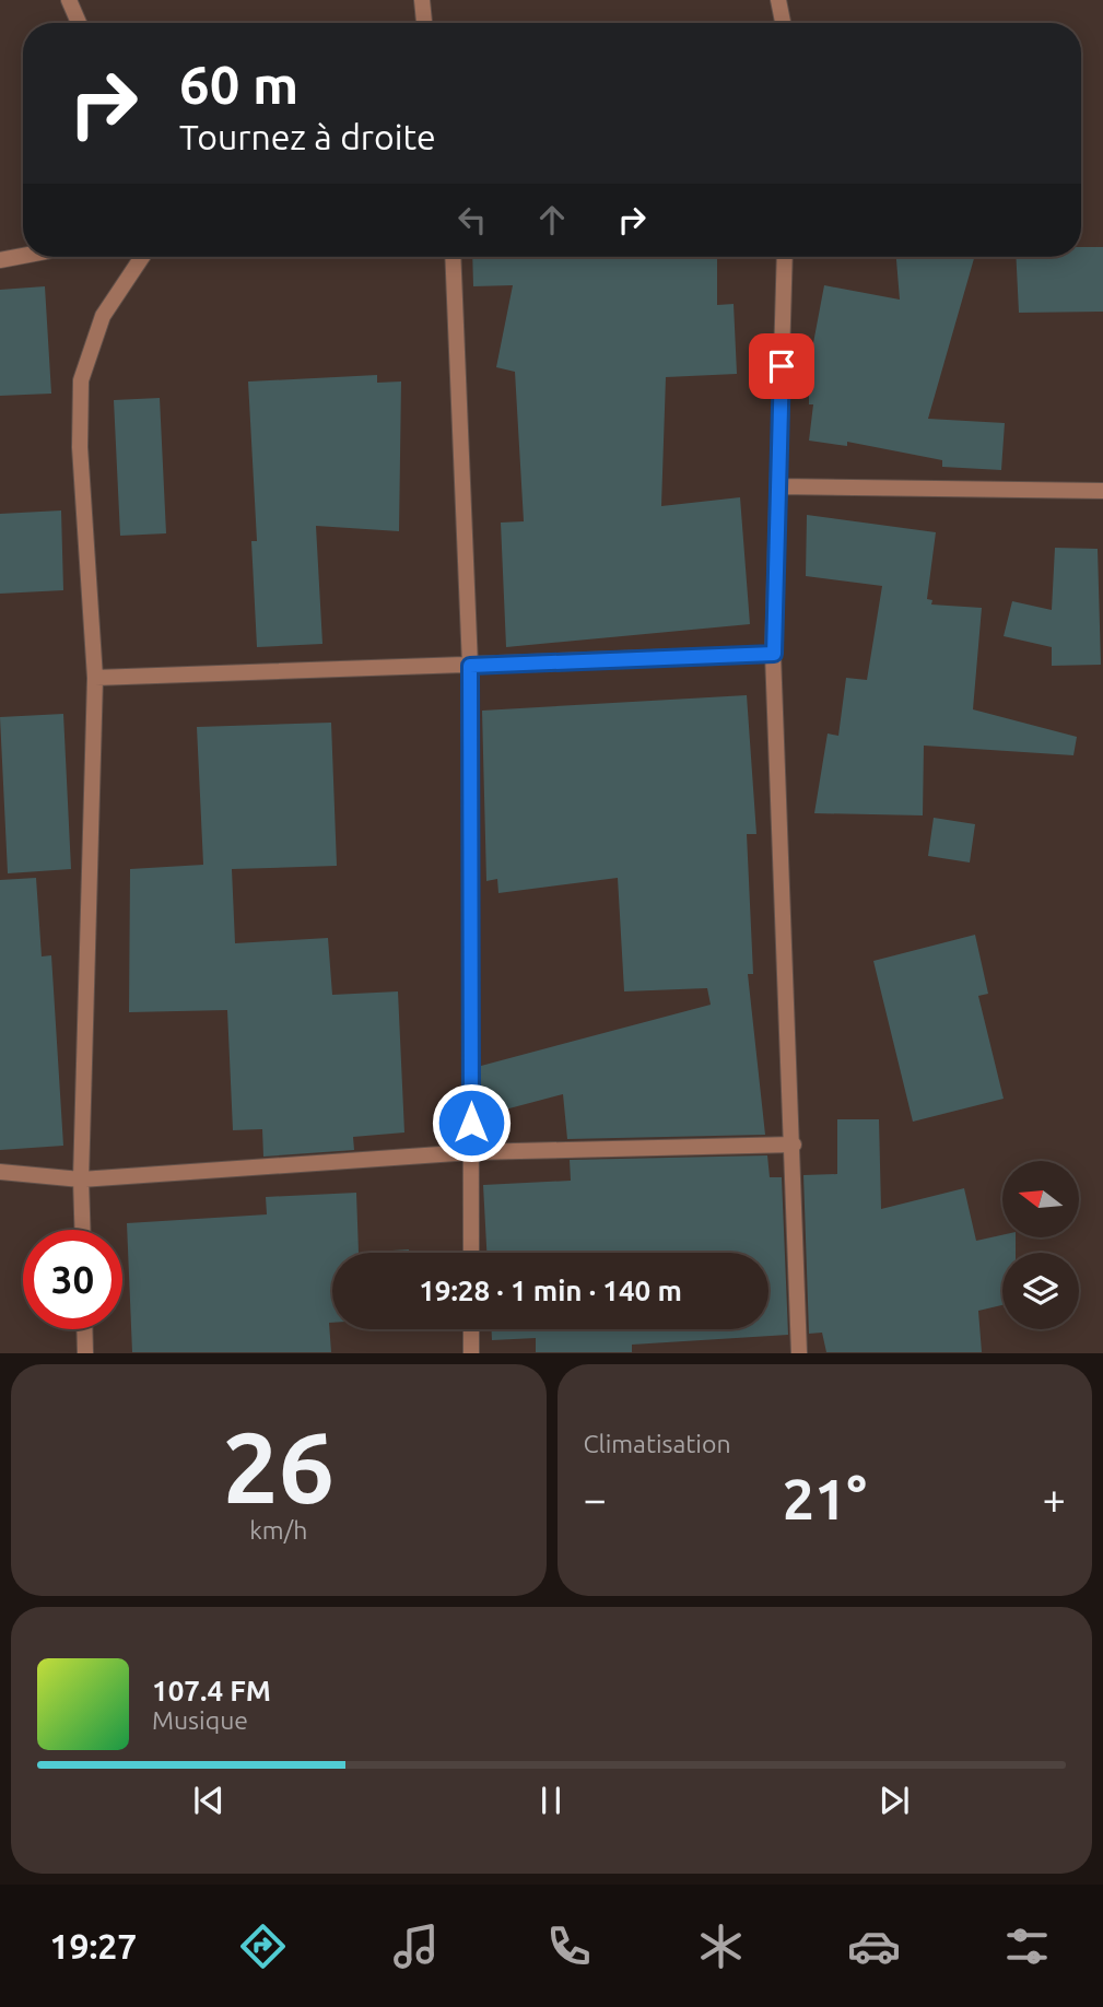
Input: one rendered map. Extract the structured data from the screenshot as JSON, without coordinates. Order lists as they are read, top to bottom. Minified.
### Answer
{"north":"left","page":{"turn":["60 m","Tournez à droite"],"limit":"30","trip":"19:28 · 1 min · 140 m","tile":[["26","km/h"],"Climatisation"],"heat":["−","21°","+"],"song":["107.4 FM","Musique"],"tabs":"19:27"}}
